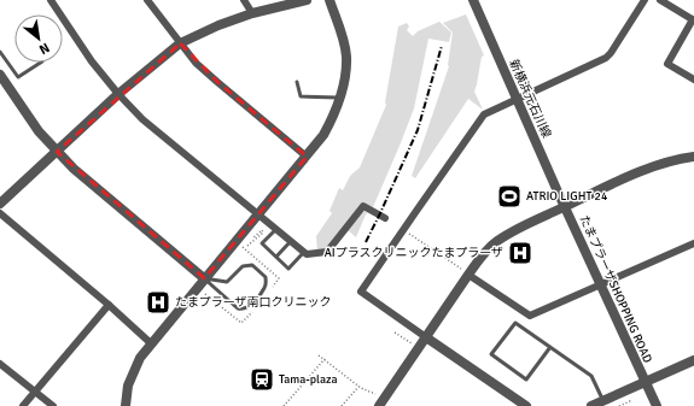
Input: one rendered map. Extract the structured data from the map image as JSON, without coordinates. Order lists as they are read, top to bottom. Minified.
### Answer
{"streets":{"street":["新横浜元石川線","たまプラーザSHOPPING ROAD"]},"crossings":[["新横浜元石川線","たまプラーザSHOPPING ROAD"]],"places":{"sports":["ATRIO LIGHT 24"],"hospital":["AIプラスクリニックたまプラーザ","たまプラーザ南口クリニック"],"station":["Tama-plaza"]},"north":"bottom right"}
